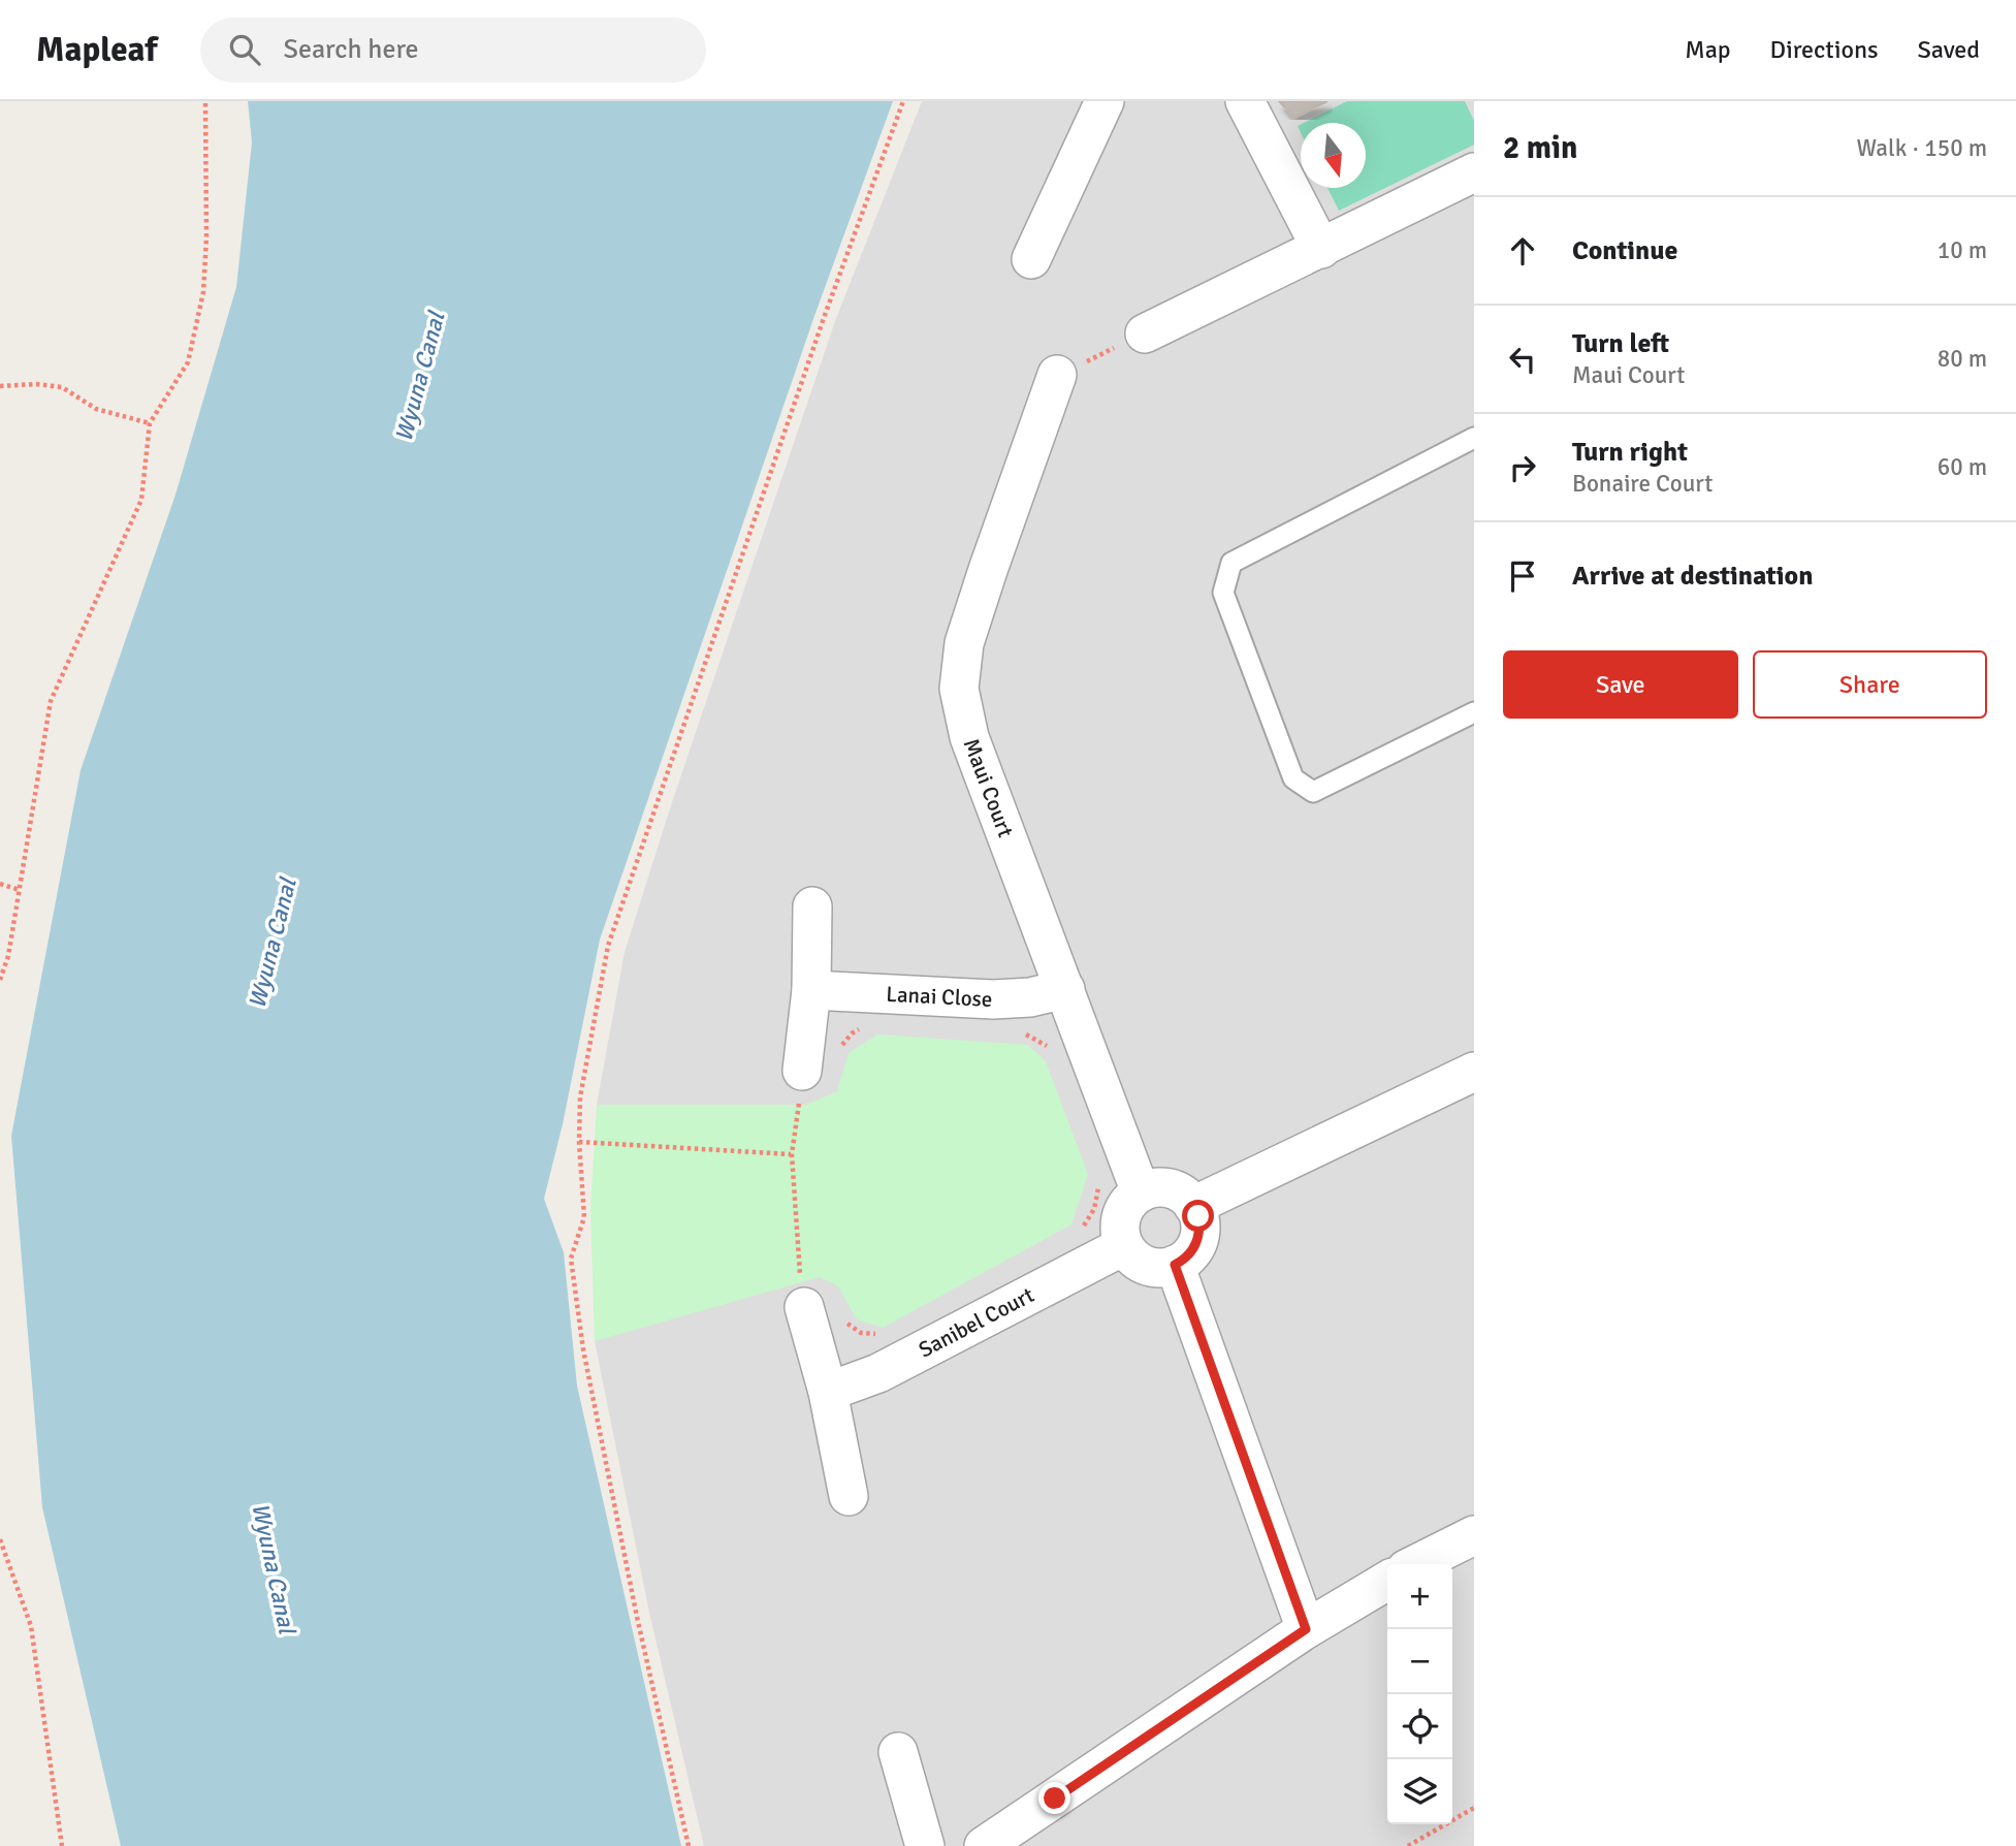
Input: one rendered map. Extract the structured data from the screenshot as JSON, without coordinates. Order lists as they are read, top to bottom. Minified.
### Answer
{"streets":{"street":["Maui Court","Lanai Close","Sanibel Court"]},"crossings":[["Maui Court","Lanai Close"],["Maui Court","Sanibel Court"]],"water":["Wyuna Canal"],"north":"bottom","page":{"header":"Mapleaf","search":"Search here","nav":["Map","Directions","Saved"],"heading":["2 min","Walk · 150 m"],"list":[["Continue","10 m"],["Turn left","Maui Court","80 m"],["Turn right","Bonaire Court","60 m"],"Arrive at destination"],"buttons":["Save","Share"],"map_buttons":["+","−"]}}
